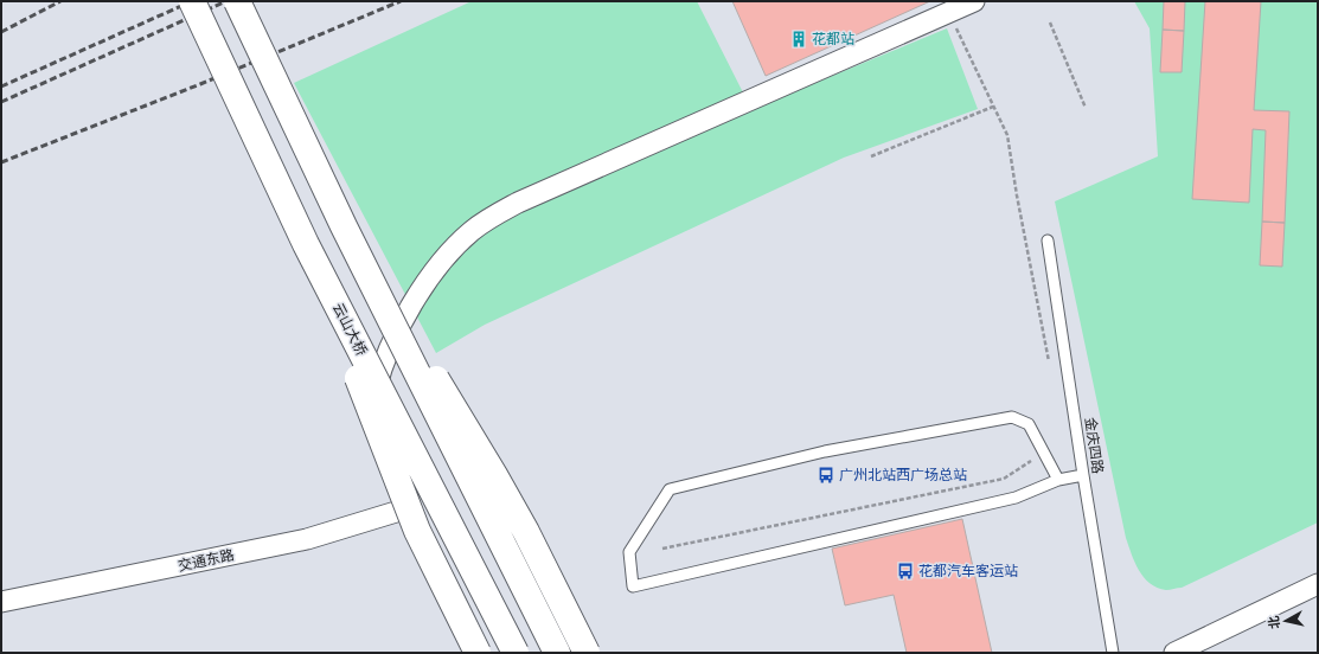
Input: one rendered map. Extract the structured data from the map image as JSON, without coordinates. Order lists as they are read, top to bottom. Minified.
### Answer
{"streets":{"highway":["云山大桥"],"street":["交通东路"],"lane":["金庆四路"]},"places":{"building":["花都站"],"bus stop":["广州北站西广场总站","花都汽车客运站"]},"north":"left"}
